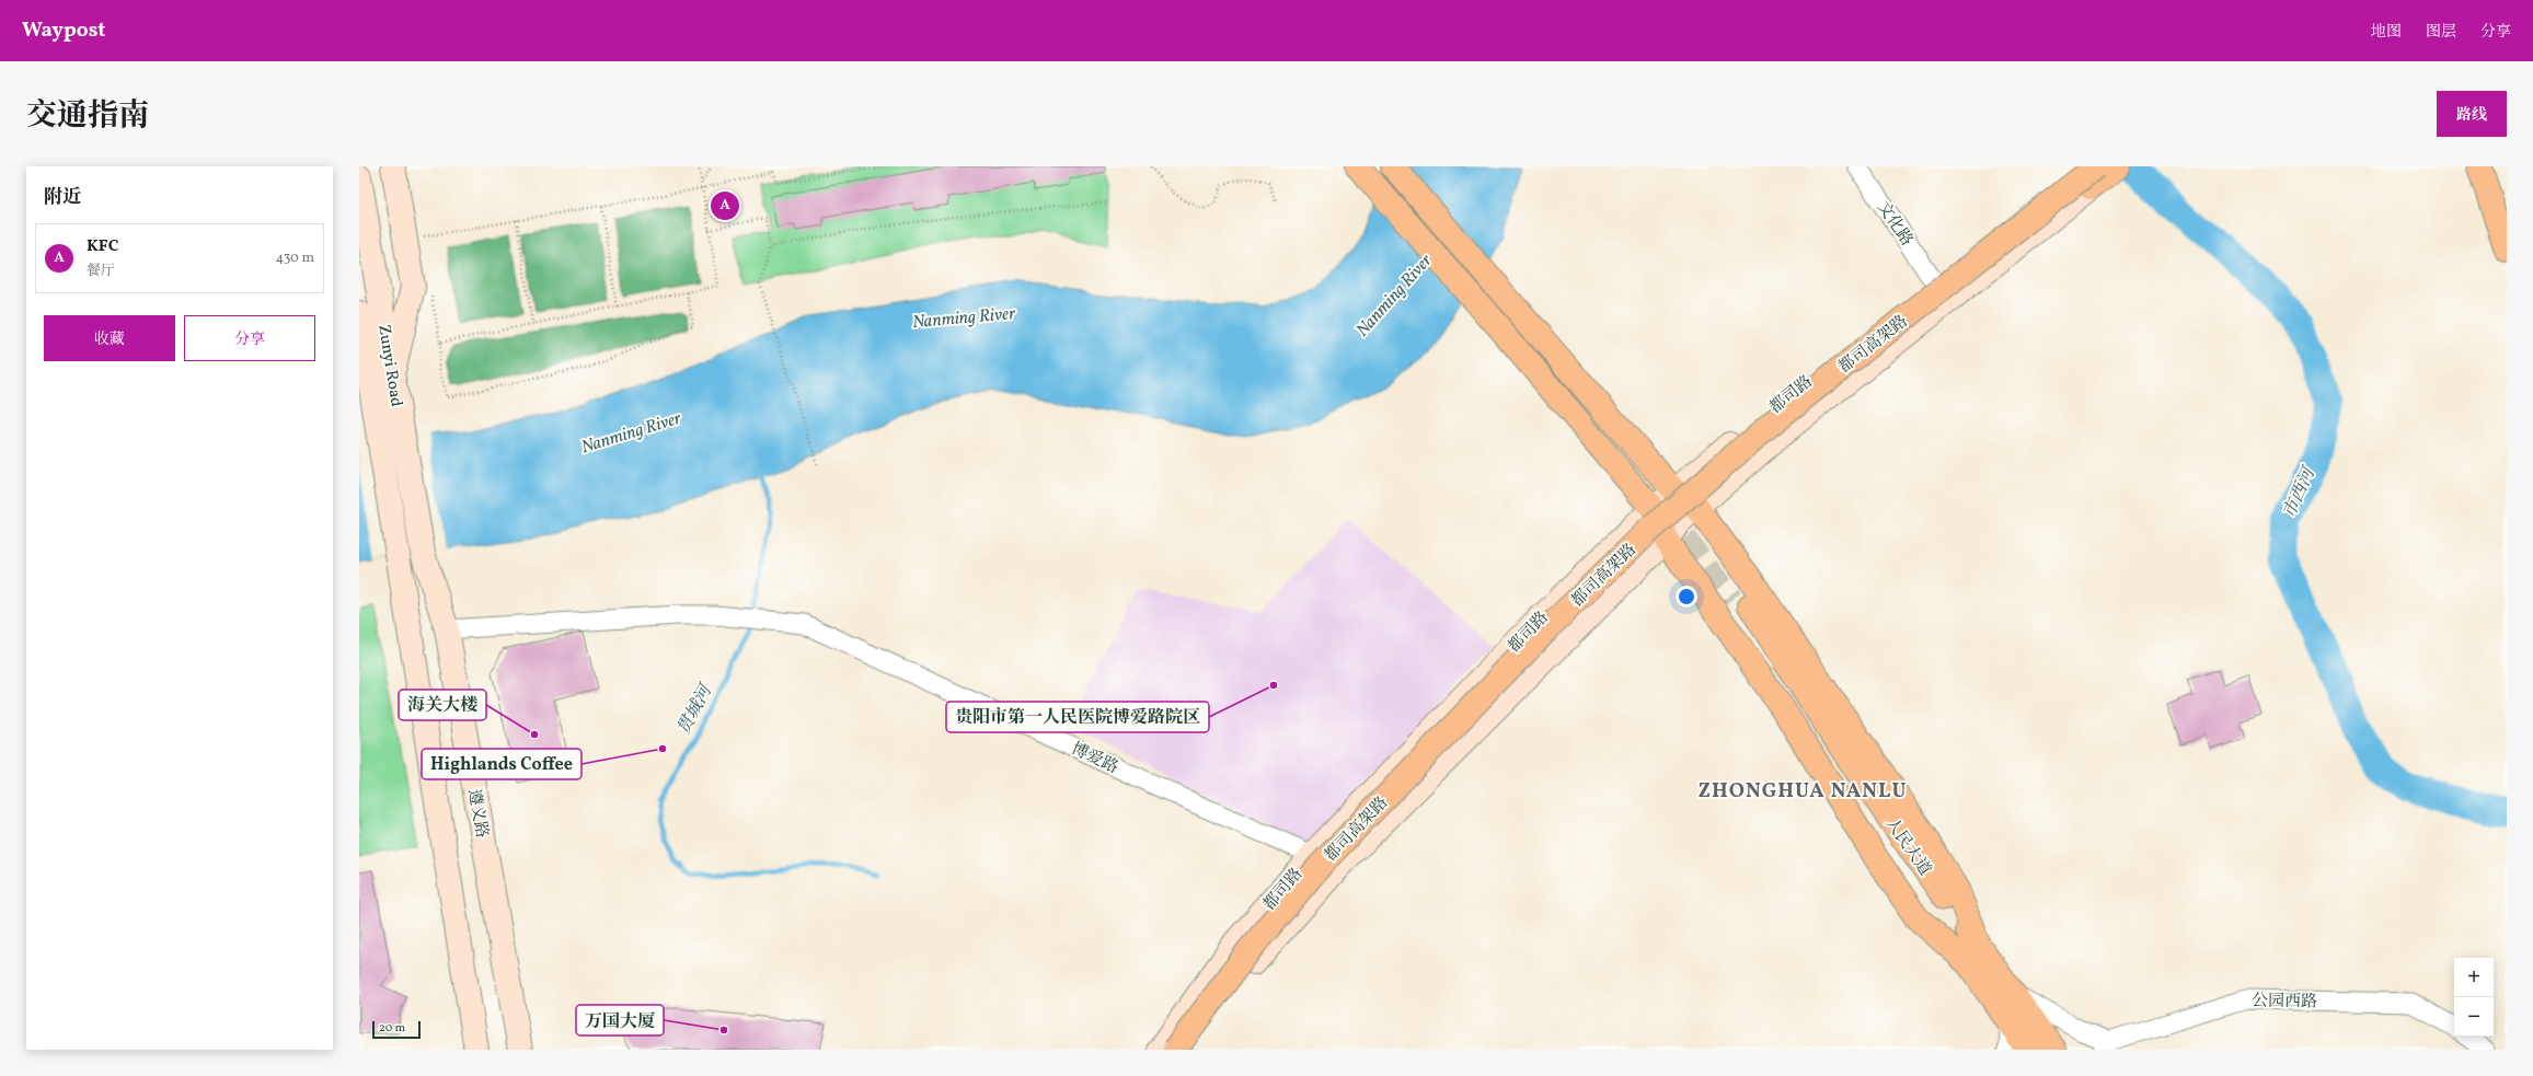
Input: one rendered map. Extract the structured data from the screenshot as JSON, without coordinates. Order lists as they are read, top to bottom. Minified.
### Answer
{"streets":{"main road":["都司高架路","Zunyi Road","都司路","遵义路","人民大道"],"street":["文化路","博爱路","公园西路"]},"crossings":[["文化路","都司路"],["都司高架路","都司路"],["Zunyi Road","遵义路"],["都司路","博爱路"],["博爱路","遵义路"]],"districts":["ZHONGHUA NANLU"],"water":["Nanming River","市西河","贯城河"],"places":["贵阳市第一人民医院博爱路院区","海关大楼","Highlands Coffee","万国大厦"],"scale_bar":"20 m","page":{"header":"Waypost","nav":["地图","图层","分享"],"title":"交通指南","buttons":["路线",["收藏","分享"]],"heading":"附近","pins":"A","list":[{"mark":"A","name":"KFC","note":"餐厅","value":"430 m"}],"map_buttons":["+","−"],"scale":"20 m"}}
